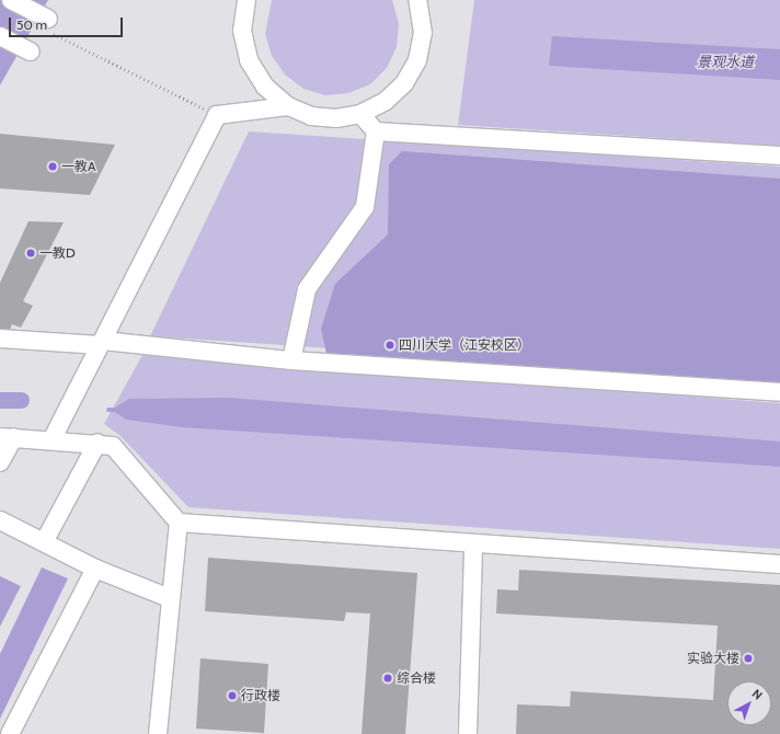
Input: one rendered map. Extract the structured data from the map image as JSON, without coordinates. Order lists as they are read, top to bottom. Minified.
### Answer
{"water":["景观水道"],"places":["一教A","一教D","四川大学（江安校区）","实验大楼","综合楼","行政楼"],"scale_bar":"50 m","north":"top right"}
